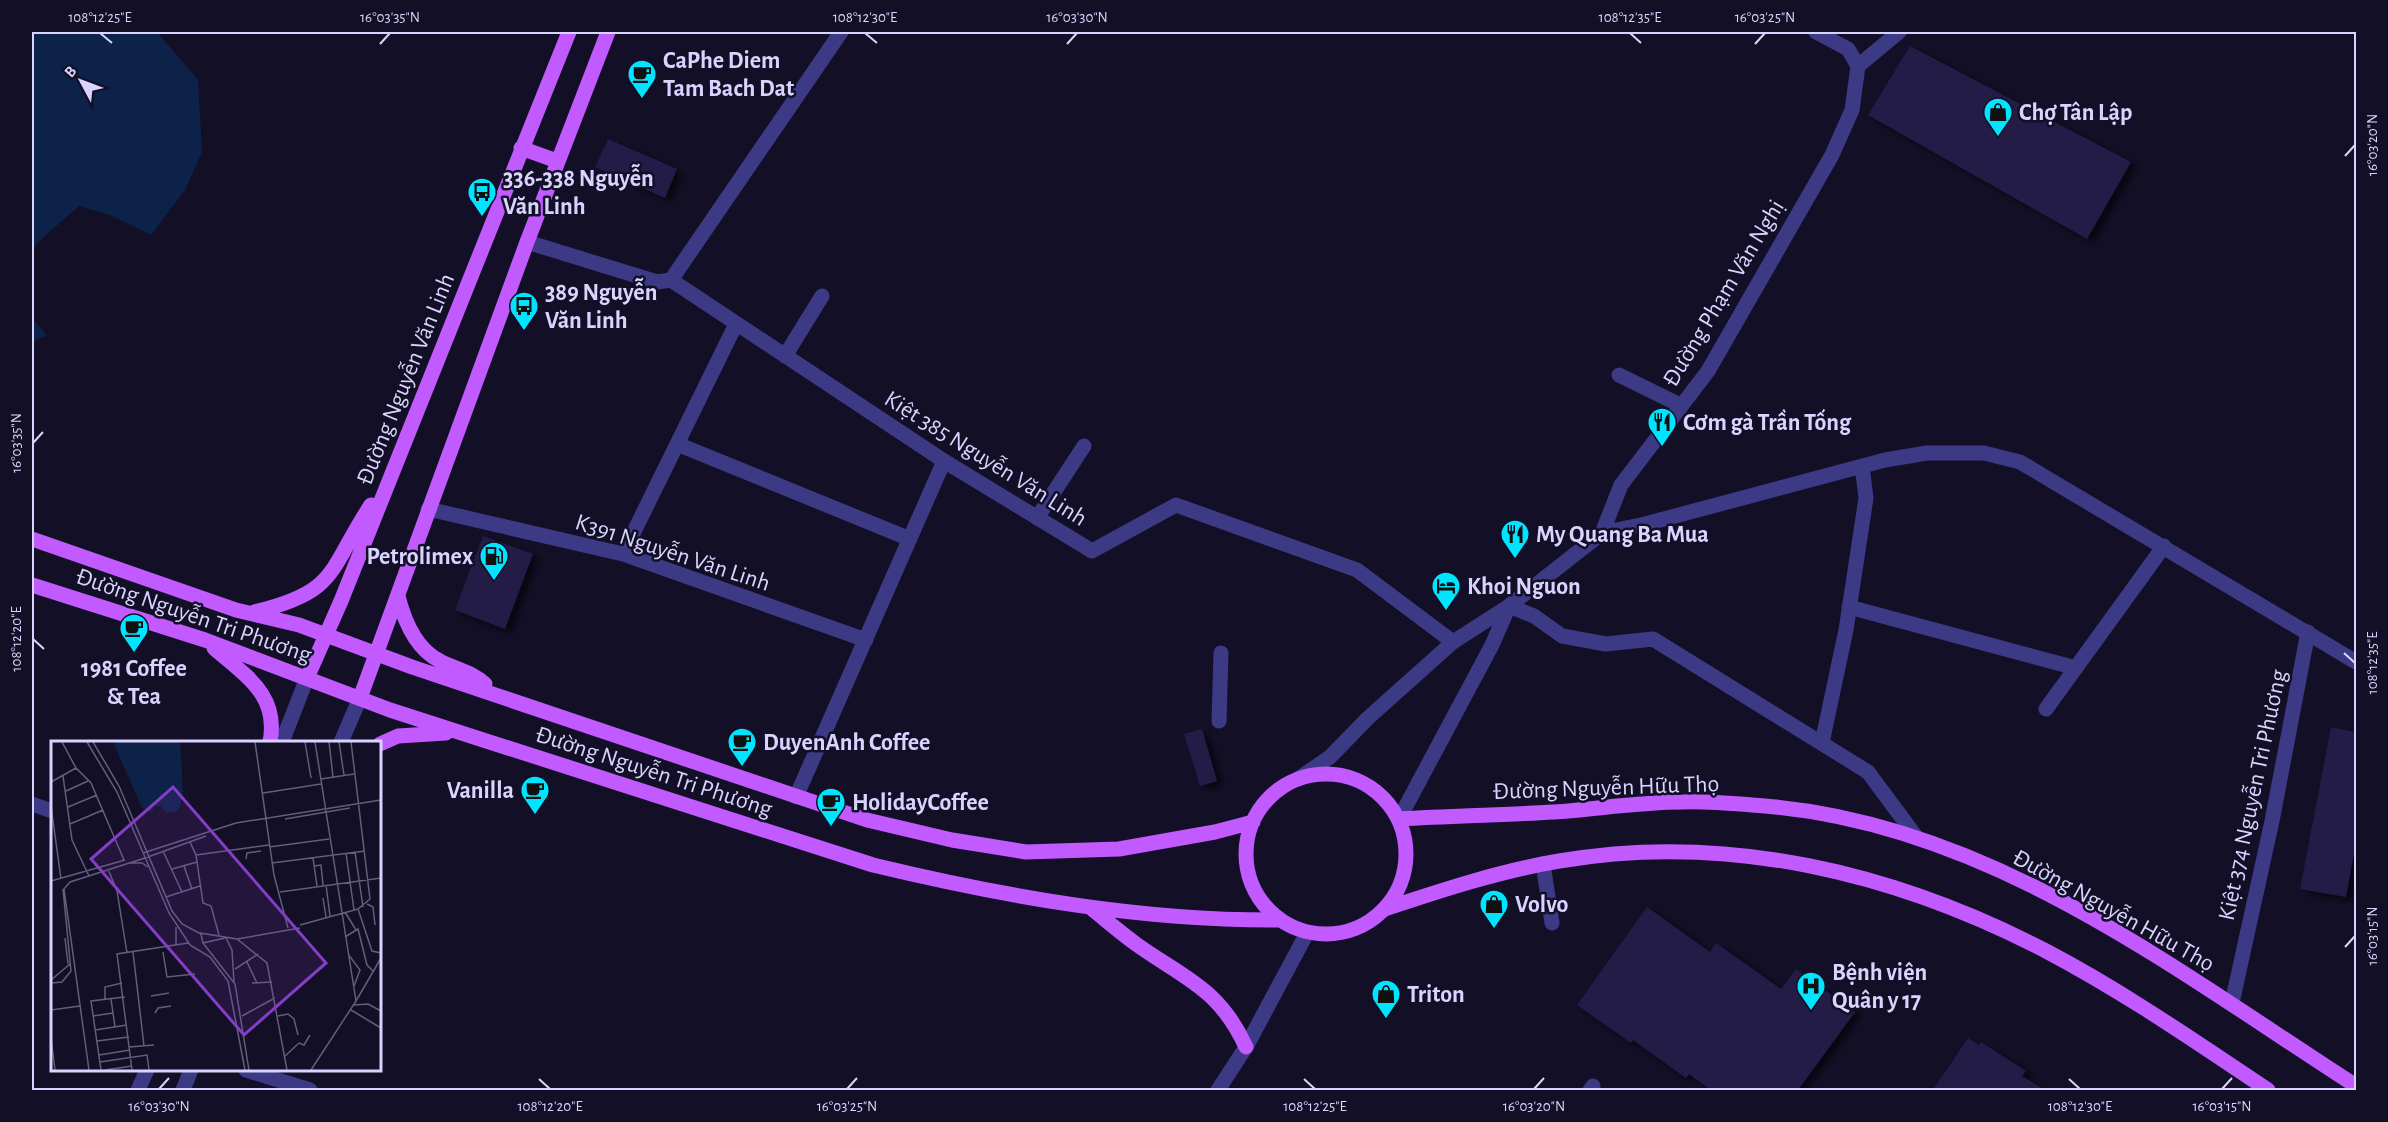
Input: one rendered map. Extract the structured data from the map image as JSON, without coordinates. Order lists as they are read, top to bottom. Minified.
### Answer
{"streets":{"main road":["Đường Nguyễn Văn Linh","Đường Nguyễn Tri Phương","Đường Nguyễn Hữu Thọ"],"street":["Đường Phạm Văn Nghị","Kiệt 385 Nguyễn Văn Linh","K391 Nguyễn Văn Linh","Kiệt 374 Nguyễn Tri Phương"]},"crossings":[["Đường Nguyễn Văn Linh","Đường Nguyễn Tri Phương"],["Đường Nguyễn Tri Phương","Đường Nguyễn Hữu Thọ"],["Đường Nguyễn Hữu Thọ","Kiệt 374 Nguyễn Tri Phương"]],"places":{"cafe":["CaPhe Diem Tam Bach Dat","1981 Coffee & Tea","DuyenAnh Coffee","Vanilla","HolidayCoffee"],"shop":["Chợ Tân Lập","Volvo","Triton"],"bus stop":["336-338 Nguyễn Văn Linh","389 Nguyễn Văn Linh"],"restaurant":["Cơm gà Trần Tống","My Quang Ba Mua"],"fuel station":["Petrolimex"],"hotel":["Khoi Nguon"],"hospital":["Bệnh viện Quân y 17"]},"north":"top left","coordinates":["108°12'25\"E","16°03'35\"N","108°12'30\"E","16°03'30\"N","108°12'35\"E","16°03'25\"N","16°03'20\"N","108°12'20\"E","16°03'15\"N"]}
